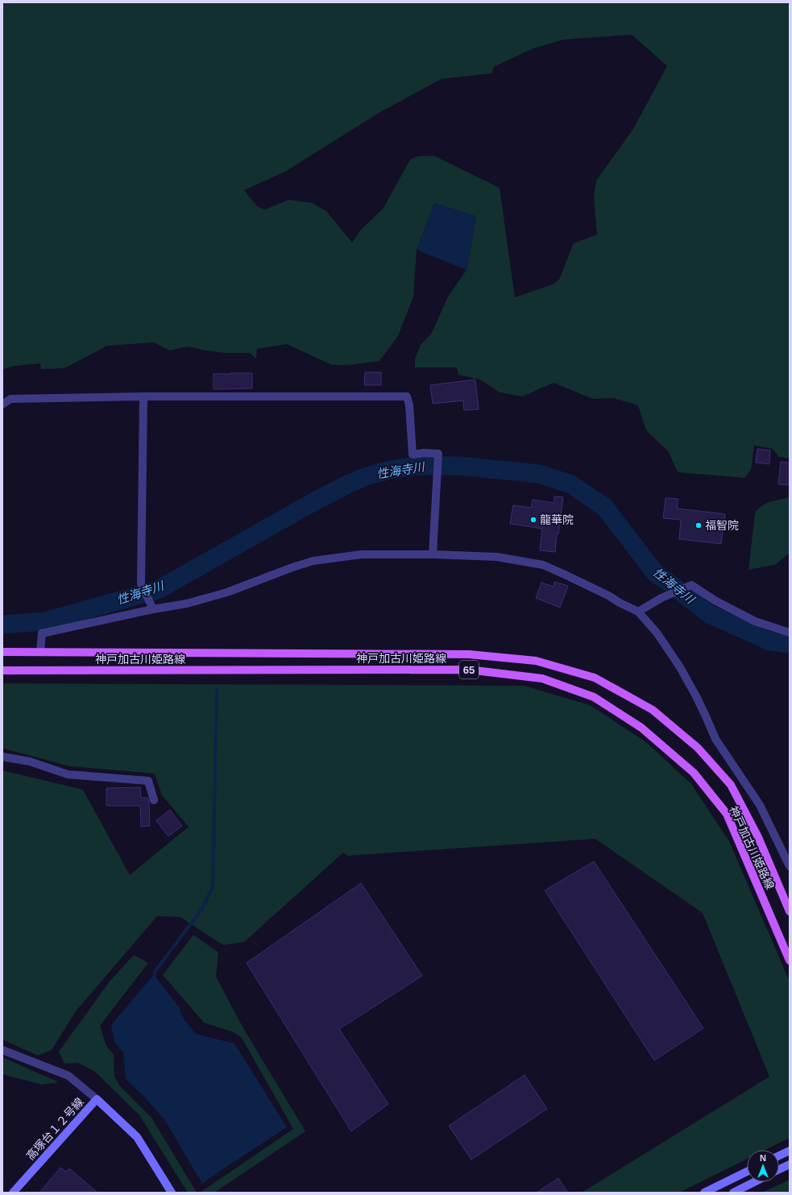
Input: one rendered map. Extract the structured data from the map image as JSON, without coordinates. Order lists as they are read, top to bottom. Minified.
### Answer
{"streets":{"main road":["神戸加古川姫路線","65"],"street":["高塚台１２号線"]},"water":["性海寺川"],"places":["龍華院","福智院"],"north":"top"}
